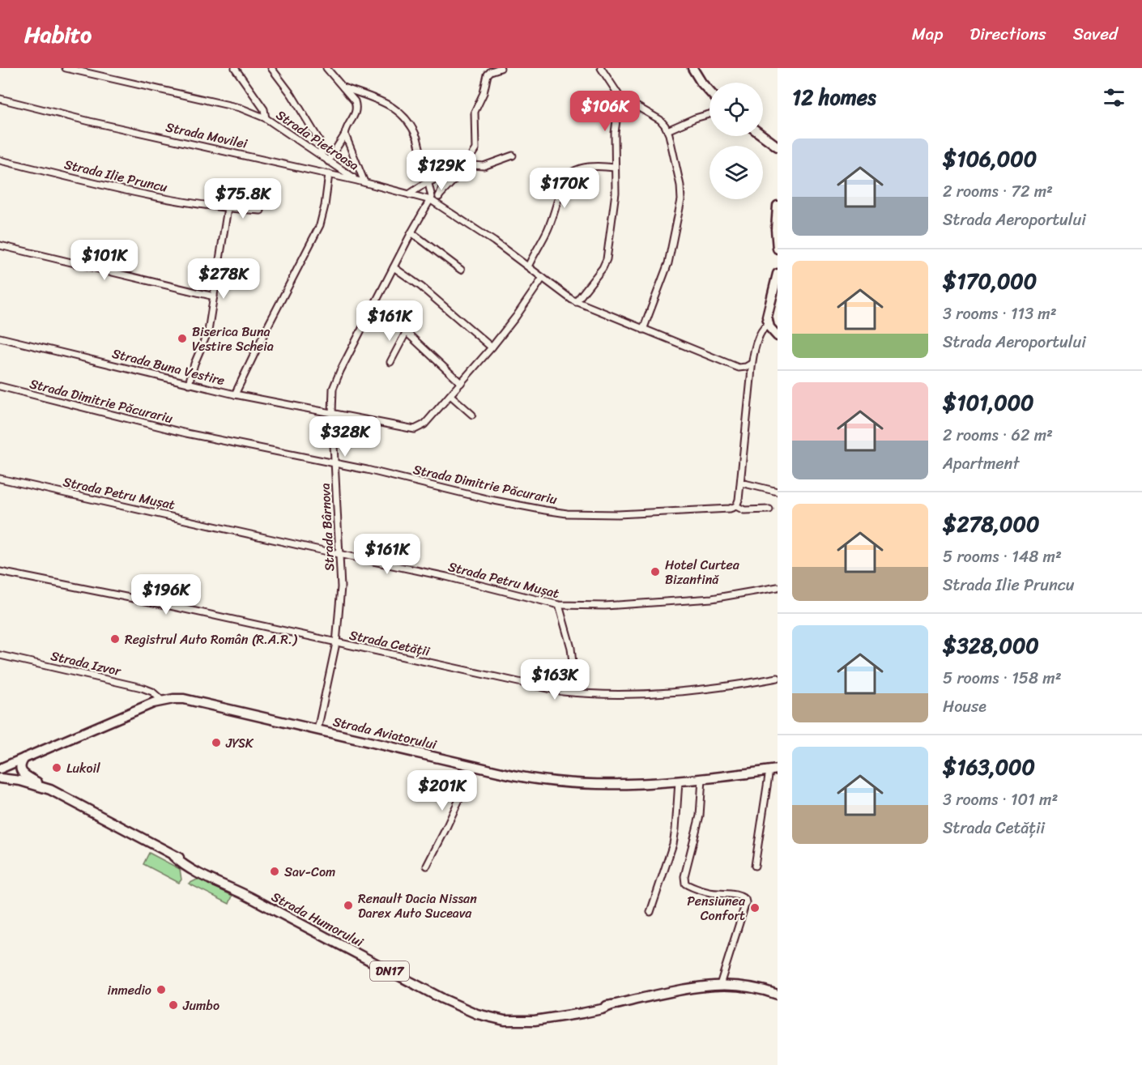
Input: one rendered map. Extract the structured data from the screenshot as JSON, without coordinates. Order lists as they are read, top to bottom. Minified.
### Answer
{"streets":{"main road":["Strada Aviatorului","Strada Humorului","DN17"],"street":["Strada Movilei","Strada Pietroasa","Strada Ilie Pruncu","Strada Buna Vestire","Strada Dimitrie Păcurariu","Strada Petru Mușat","Strada Bârnova","Strada Cetății","Strada Izvor"]},"crossings":[["Strada Movilei","Strada Pietroasa"],["Strada Movilei","Strada Bârnova"],["Strada Buna Vestire","Strada Bârnova"],["Strada Dimitrie Păcurariu","Strada Bârnova"],["Strada Petru Mușat","Strada Bârnova"],["Strada Bârnova","Strada Cetății"],["Strada Bârnova","Strada Aviatorului"],["Strada Izvor","Strada Aviatorului"]],"places":["Biserica Buna Vestire Scheia","Hotel Curtea Bizantină","Registrul Auto Român (R.A.R.)","JYSK","Lukoil","Sav-Com","Renault Dacia Nissan Darex Auto Suceava","Pensiunea Confort","inmedio","Jumbo"],"page":{"header":"Habito","nav":["Map","Directions","Saved"],"heading":"12 homes","price":["$106K","$129K","$170K","$75.8K","$101K","$278K","$161K","$328K","$161K","$196K","$163K","$201K"],"list":[{"name":"$106,000","note":"2 rooms · 72 m² · Strada Aeroportului"},{"name":"$170,000","note":"3 rooms · 113 m² · Strada Aeroportului"},{"name":"$101,000","note":"2 rooms · 62 m² · Apartment"},{"name":"$278,000","note":"5 rooms · 148 m² · Strada Ilie Pruncu"},{"name":"$328,000","note":"5 rooms · 158 m² · House"},{"name":"$163,000","note":"3 rooms · 101 m² · Strada Cetății"}]}}
